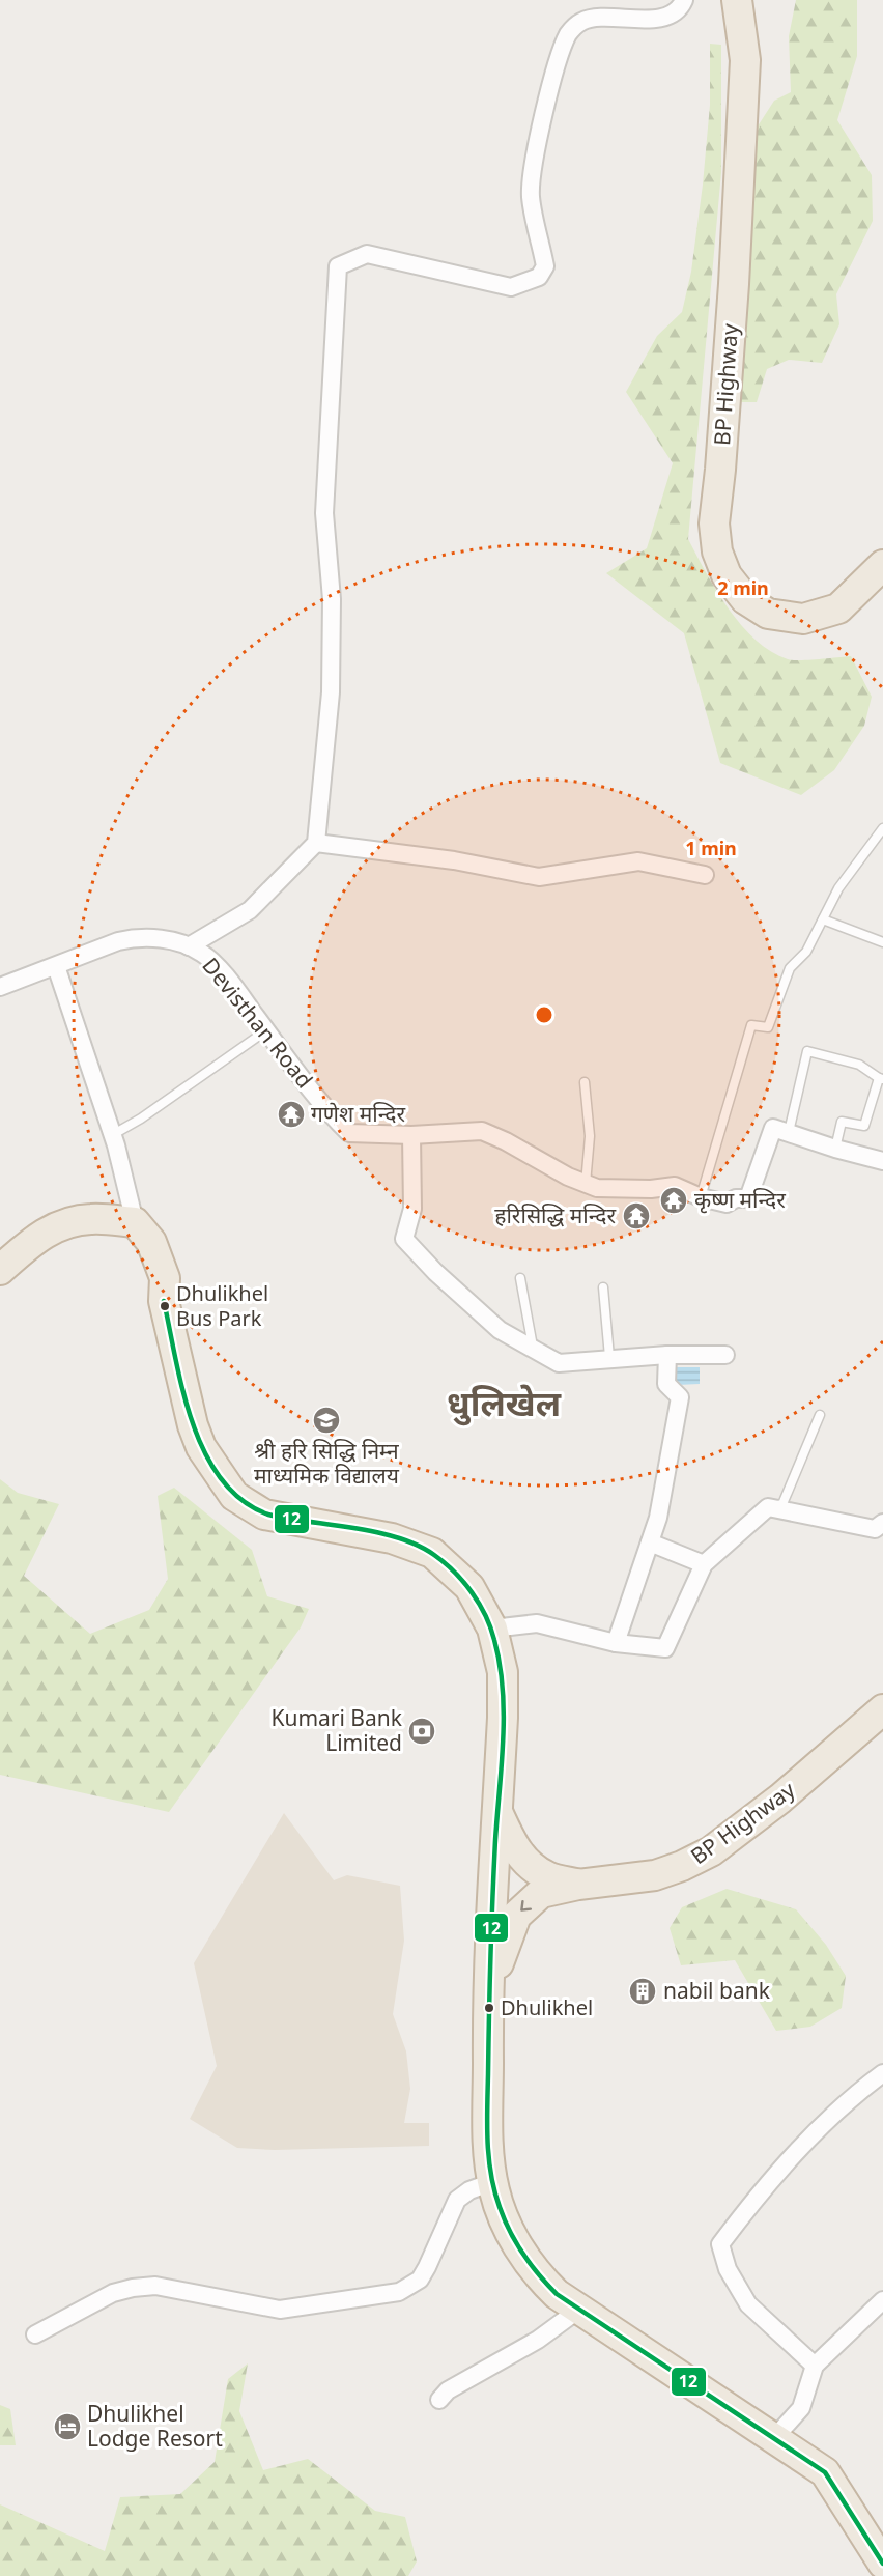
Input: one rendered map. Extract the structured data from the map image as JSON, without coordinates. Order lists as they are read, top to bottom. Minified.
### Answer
{"streets":{"highway":["BP Highway"],"street":["Devisthan Road"]},"districts":["धुलिखेल"],"places":{"temple":["गणेश मन्दिर","कृष्ण मन्दिर","हरिसिद्धि मन्दिर"],"other":["Dhulikhel Bus Park","Dhulikhel"],"school or university":["श्री हरि सिद्धि निम्न माध्यमिक विद्यालय"],"bank":["Kumari Bank Limited"],"building":["nabil bank"],"hotel":["Dhulikhel Lodge Resort"]},"lines":["transit line 12"],"rings":["2 min","1 min"]}
